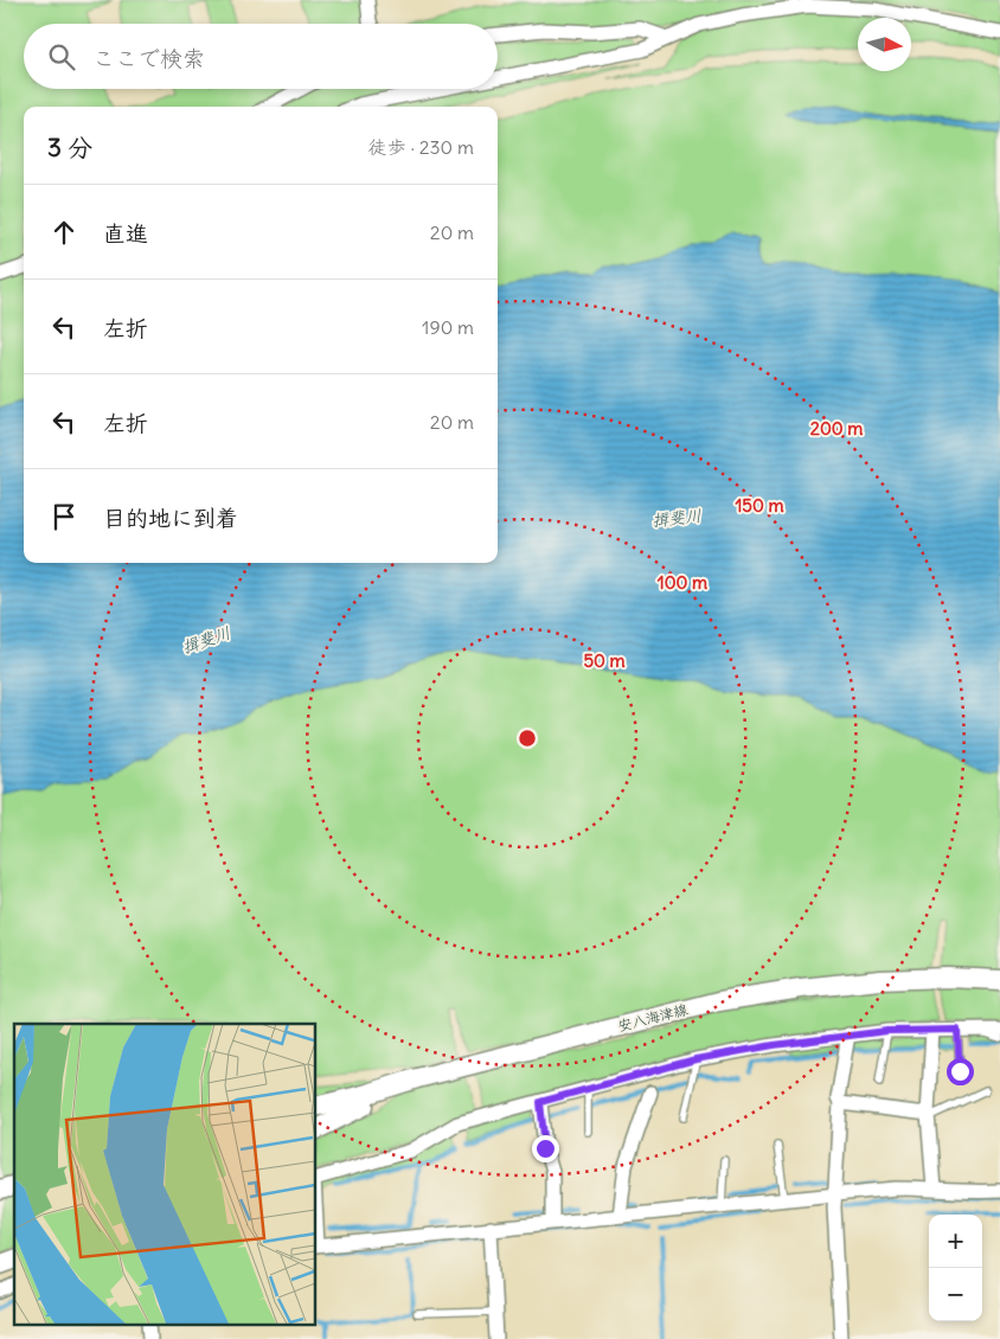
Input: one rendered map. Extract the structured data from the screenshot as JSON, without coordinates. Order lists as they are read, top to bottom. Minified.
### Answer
{"streets":{"main road":["安八海津線"]},"water":["揖斐川"],"north":"right","page":{"search":"ここで検索","heading":["3 分","徒歩 · 230 m"],"list":[["直進","20 m"],["左折","190 m"],["左折","20 m"],"目的地に到着"],"map_buttons":["+","−"]},"rings":["200 m","150 m","100 m","50 m"]}
